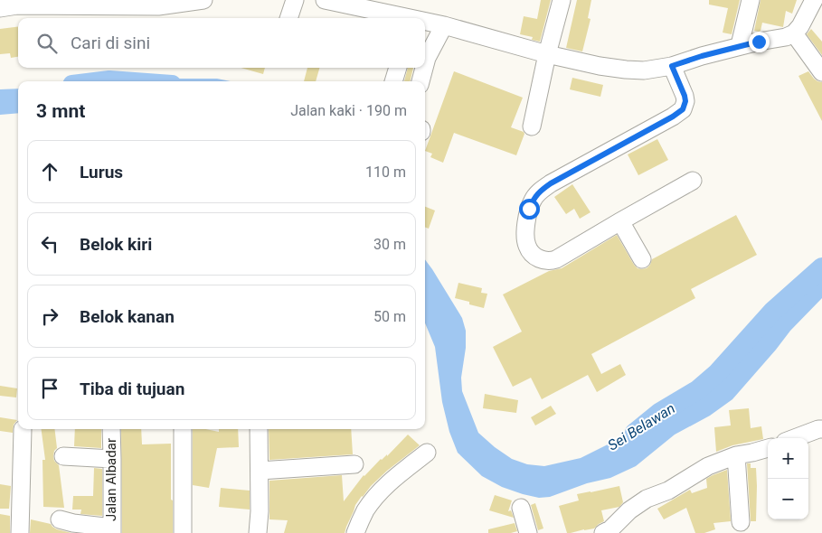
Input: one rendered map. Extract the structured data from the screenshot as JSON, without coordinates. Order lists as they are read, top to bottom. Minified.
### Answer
{"streets":{"street":["Jalan Albadar"]},"water":["Sei Belawan"],"page":{"search":"Cari di sini","heading":["3 mnt","Jalan kaki · 190 m"],"list":[["Lurus","110 m"],["Belok kiri","30 m"],["Belok kanan","50 m"],"Tiba di tujuan"],"map_buttons":["+","−"]}}
